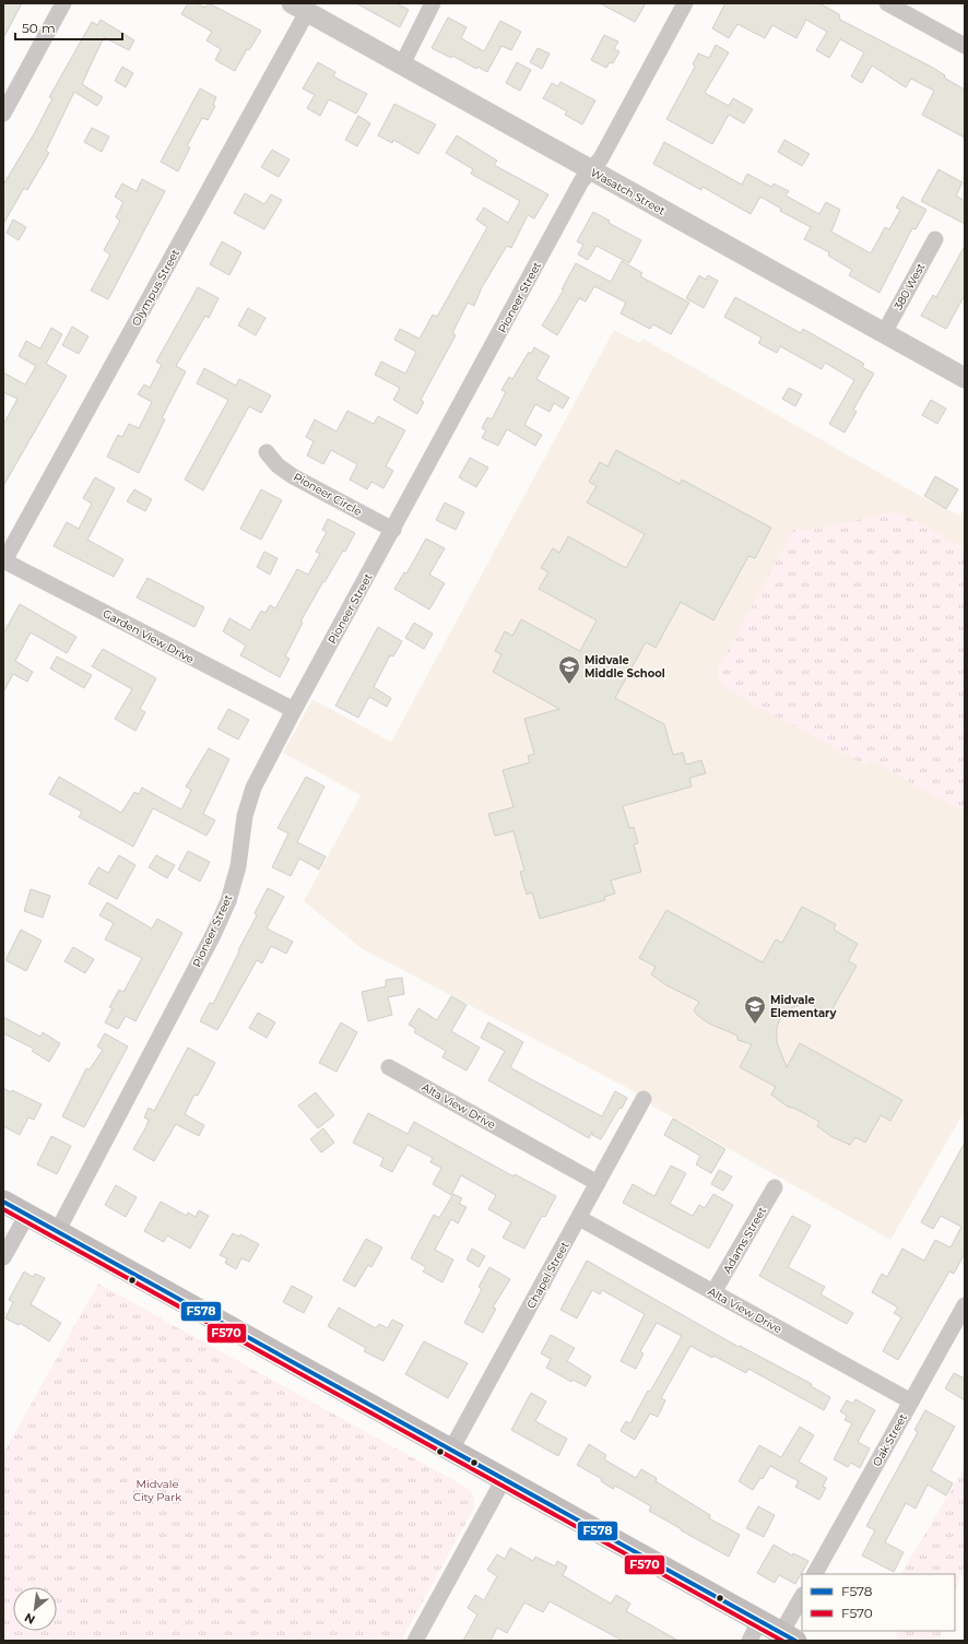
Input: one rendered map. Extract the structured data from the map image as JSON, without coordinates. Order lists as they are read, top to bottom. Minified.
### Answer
{"streets":{"street":["Wasatch Street","380 West","Olympus Street","Pioneer Street","Pioneer Circle","Garden View Drive","Alta View Drive","Adams Street","Chapel Street","Oak Street"]},"crossings":[["Wasatch Street","380 West"],["Wasatch Street","Olympus Street"],["Wasatch Street","Pioneer Street"],["Olympus Street","Garden View Drive"],["Pioneer Street","Pioneer Circle"],["Pioneer Street","Garden View Drive"],["Alta View Drive","Adams Street"],["Alta View Drive","Chapel Street"],["Alta View Drive","Oak Street"]],"parks":["Midvale City Park"],"places":{"school or university":["Midvale Middle School","Midvale Elementary"]},"lines":["transit line F578","transit line F570"],"legend":["F578","F570"],"scale_bar":"50 m","north":"bottom left"}
